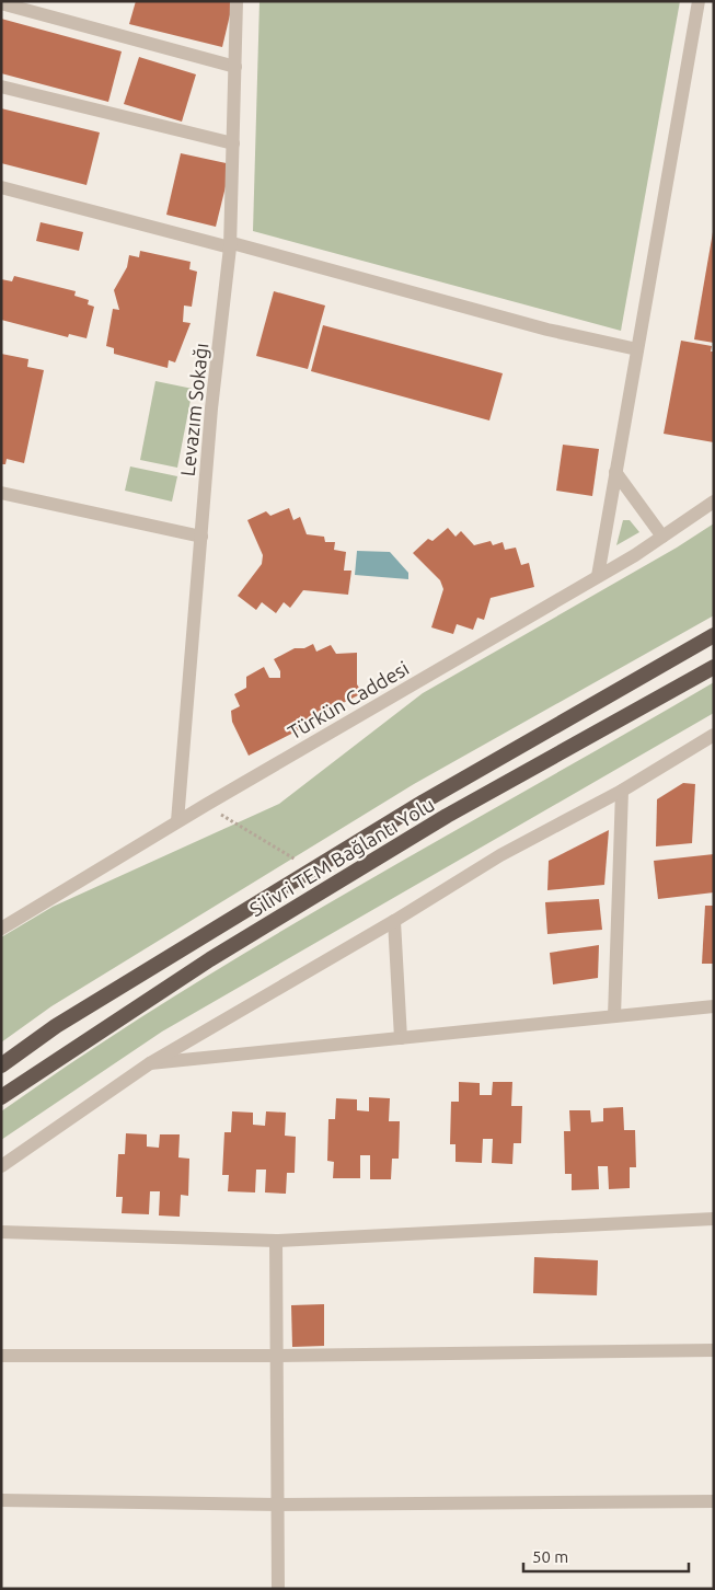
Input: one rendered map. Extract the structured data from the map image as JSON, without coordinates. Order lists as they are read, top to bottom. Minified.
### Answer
{"streets":{"highway":["Silivri TEM Bağlantı Yolu"],"street":["Levazım Sokağı","Türkün Caddesi"]},"crossings":[["Levazım Sokağı","Türkün Caddesi"]],"scale_bar":"50 m"}
